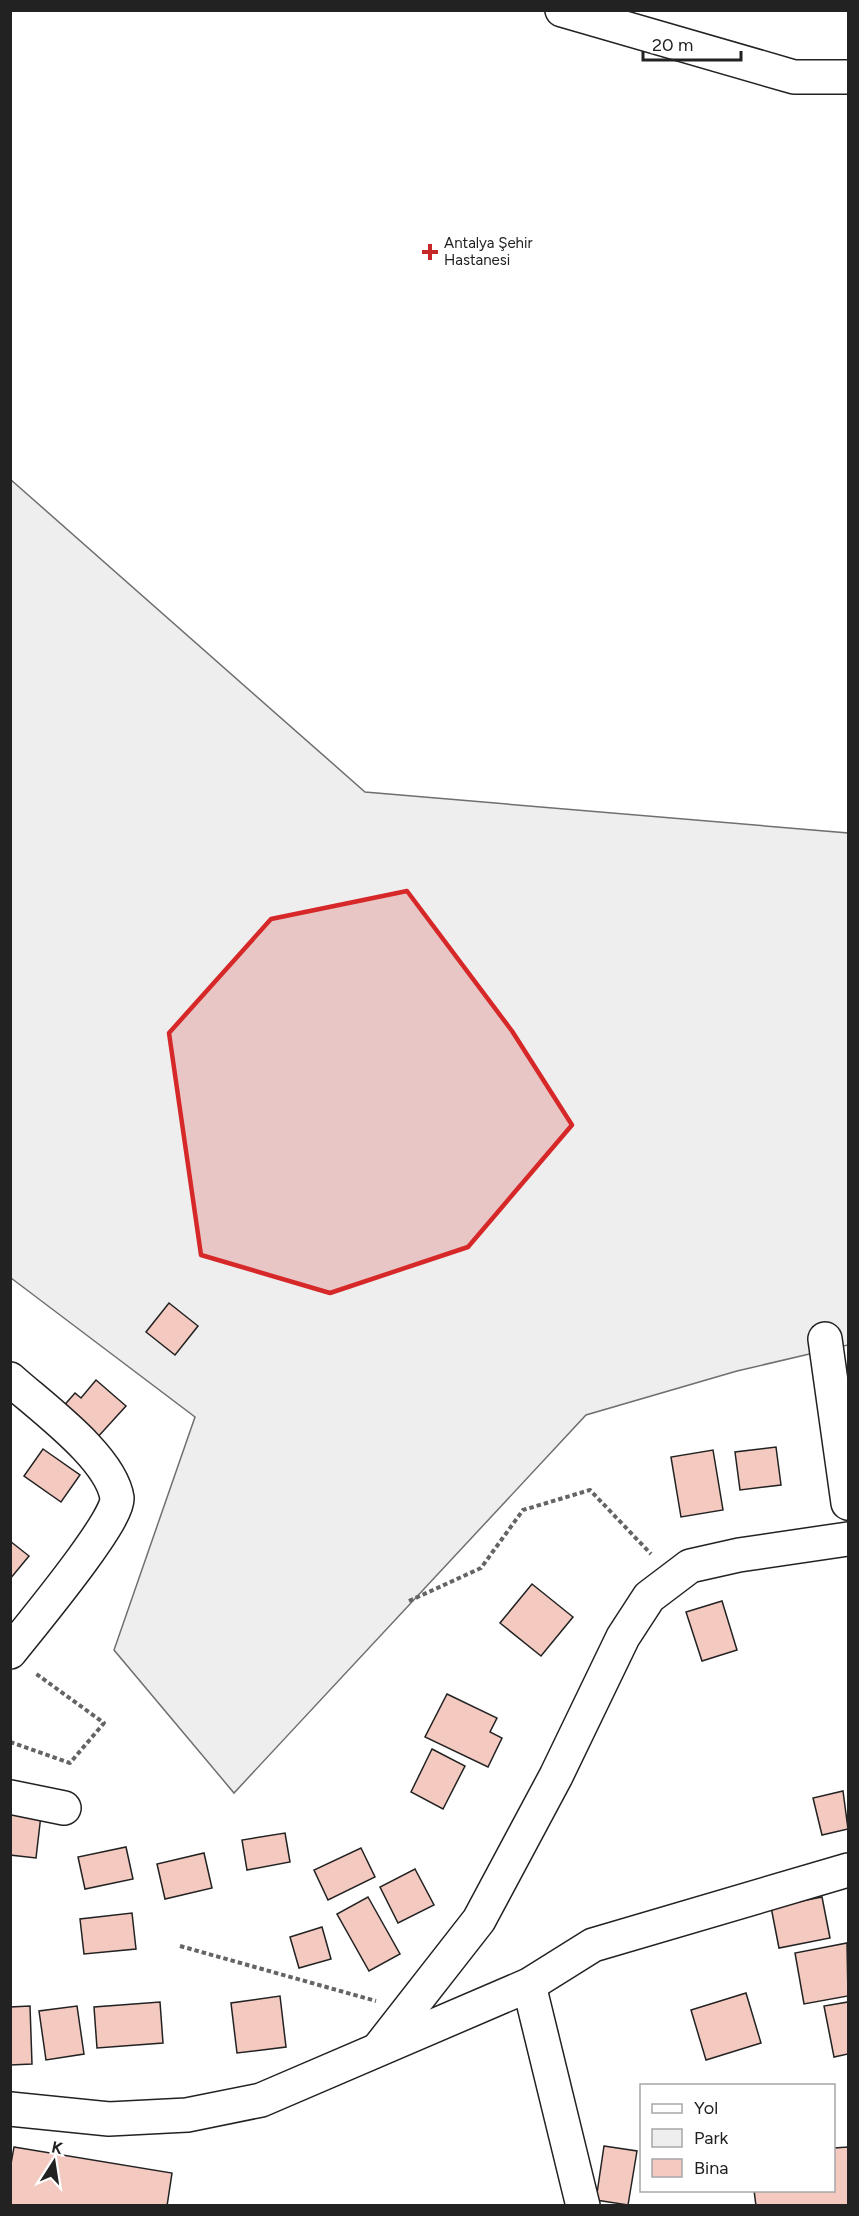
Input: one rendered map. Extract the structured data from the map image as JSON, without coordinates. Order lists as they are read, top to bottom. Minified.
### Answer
{"places":{"health":["Antalya Şehir Hastanesi"]},"legend":["Yol","Park","Bina"],"scale_bar":"20 m","north":"top"}
